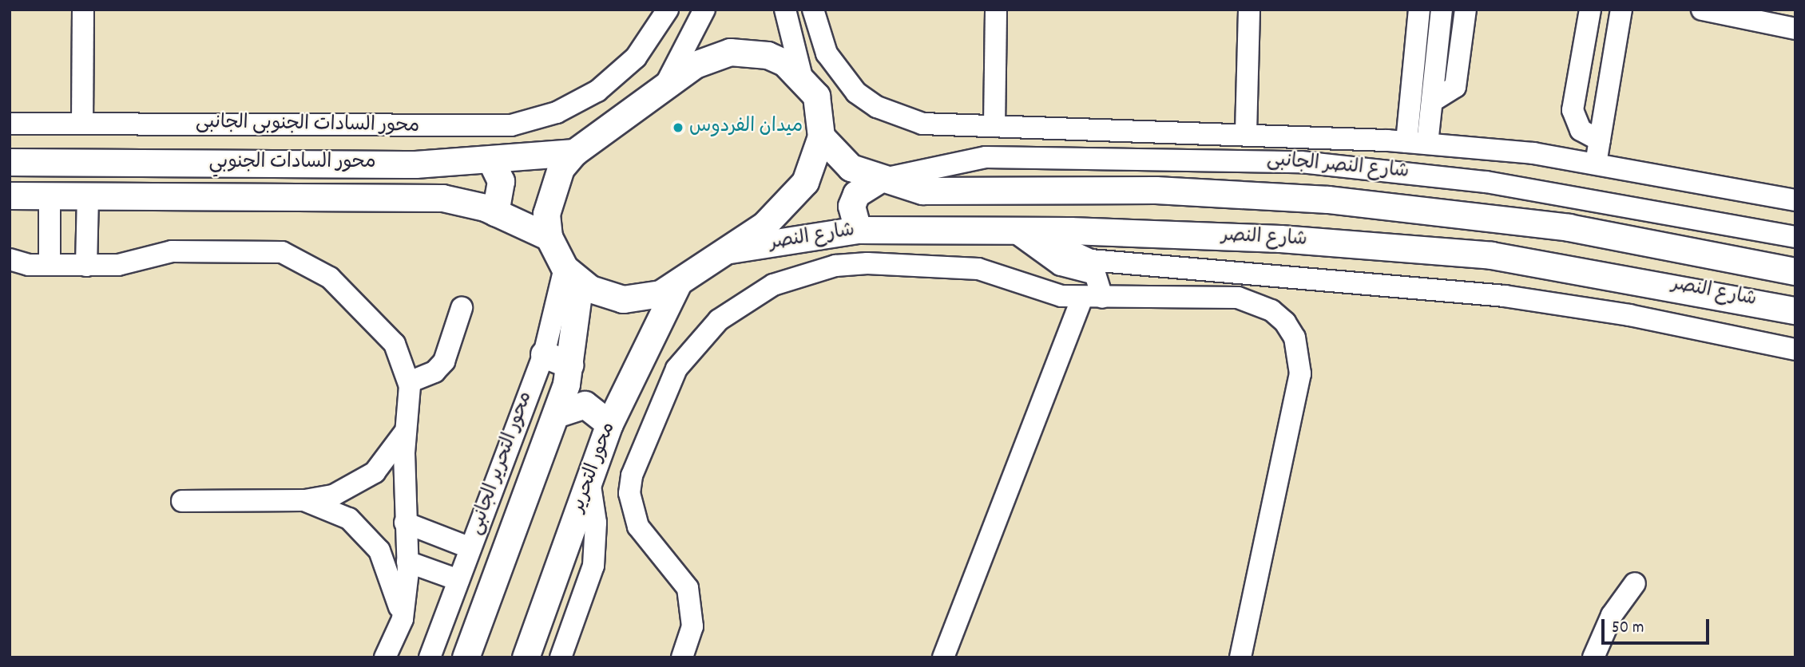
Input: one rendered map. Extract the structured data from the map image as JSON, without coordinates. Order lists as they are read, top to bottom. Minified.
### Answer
{"streets":{"main road":["محور السادات الجنوبي","شارع النصر","محور التحرير"],"street":["محور السادات الجنوبى الجانبى","شارع النصر الجانبى","محور التحرير الجانبى"]},"crossings":[["شارع النصر الجانبى","شارع النصر"]],"places":["ميدان الفردوس"],"scale_bar":"50 m"}
